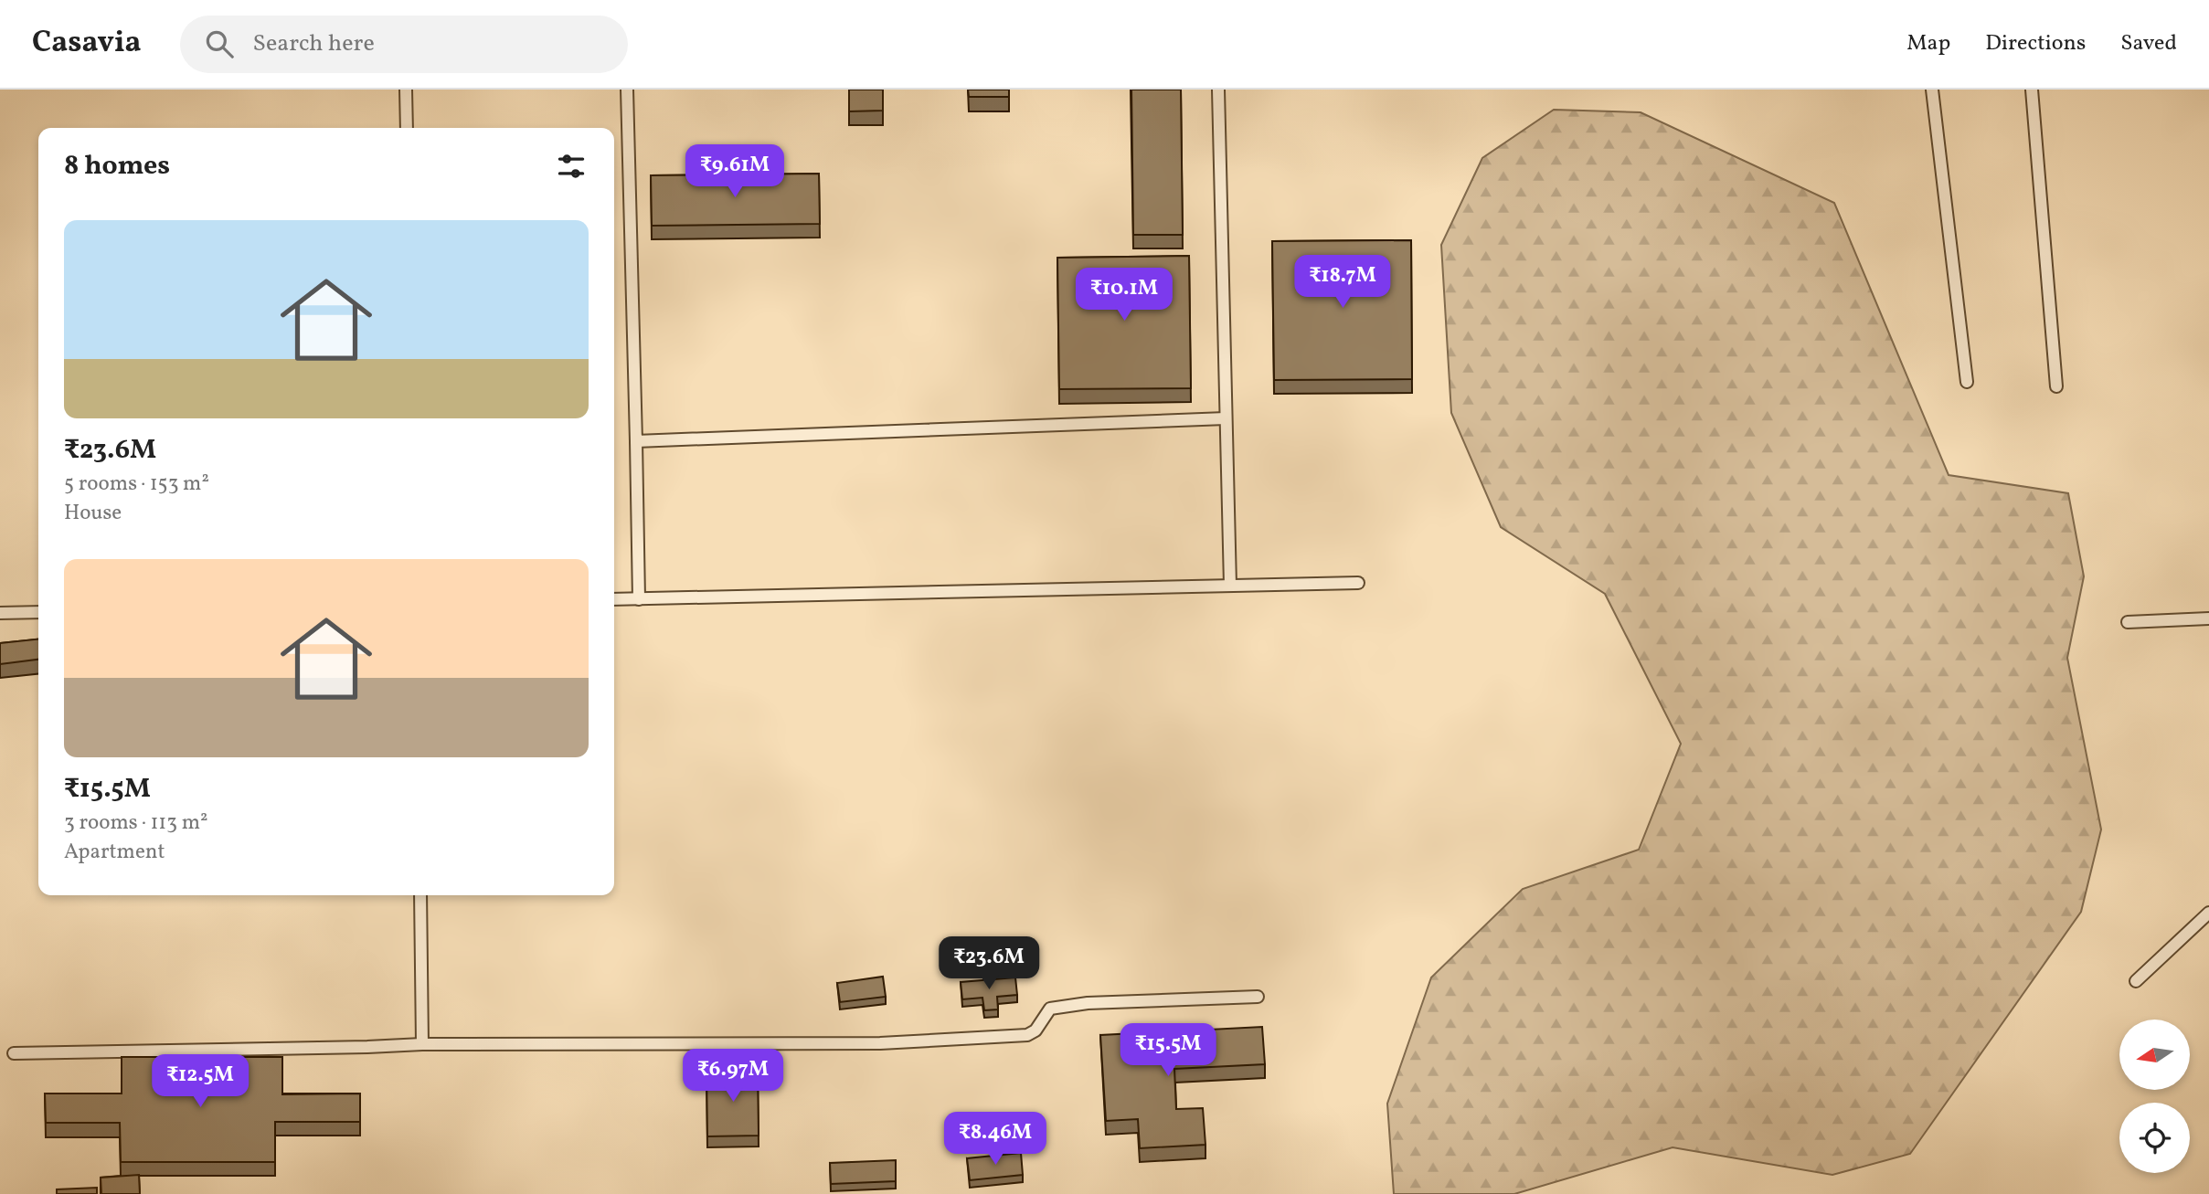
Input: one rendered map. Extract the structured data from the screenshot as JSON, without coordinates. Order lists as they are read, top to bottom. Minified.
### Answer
{"north":"left","page":{"header":"Casavia","search":"Search here","nav":["Map","Directions","Saved"],"heading":"8 homes","price":["₹9.61M","₹18.7M","₹10.1M","₹23.6M","₹15.5M","₹6.97M","₹12.5M","₹8.46M"],"list":[{"name":"₹23.6M","note":"5 rooms · 153 m² · House"},{"name":"₹15.5M","note":"3 rooms · 113 m² · Apartment"}]}}
